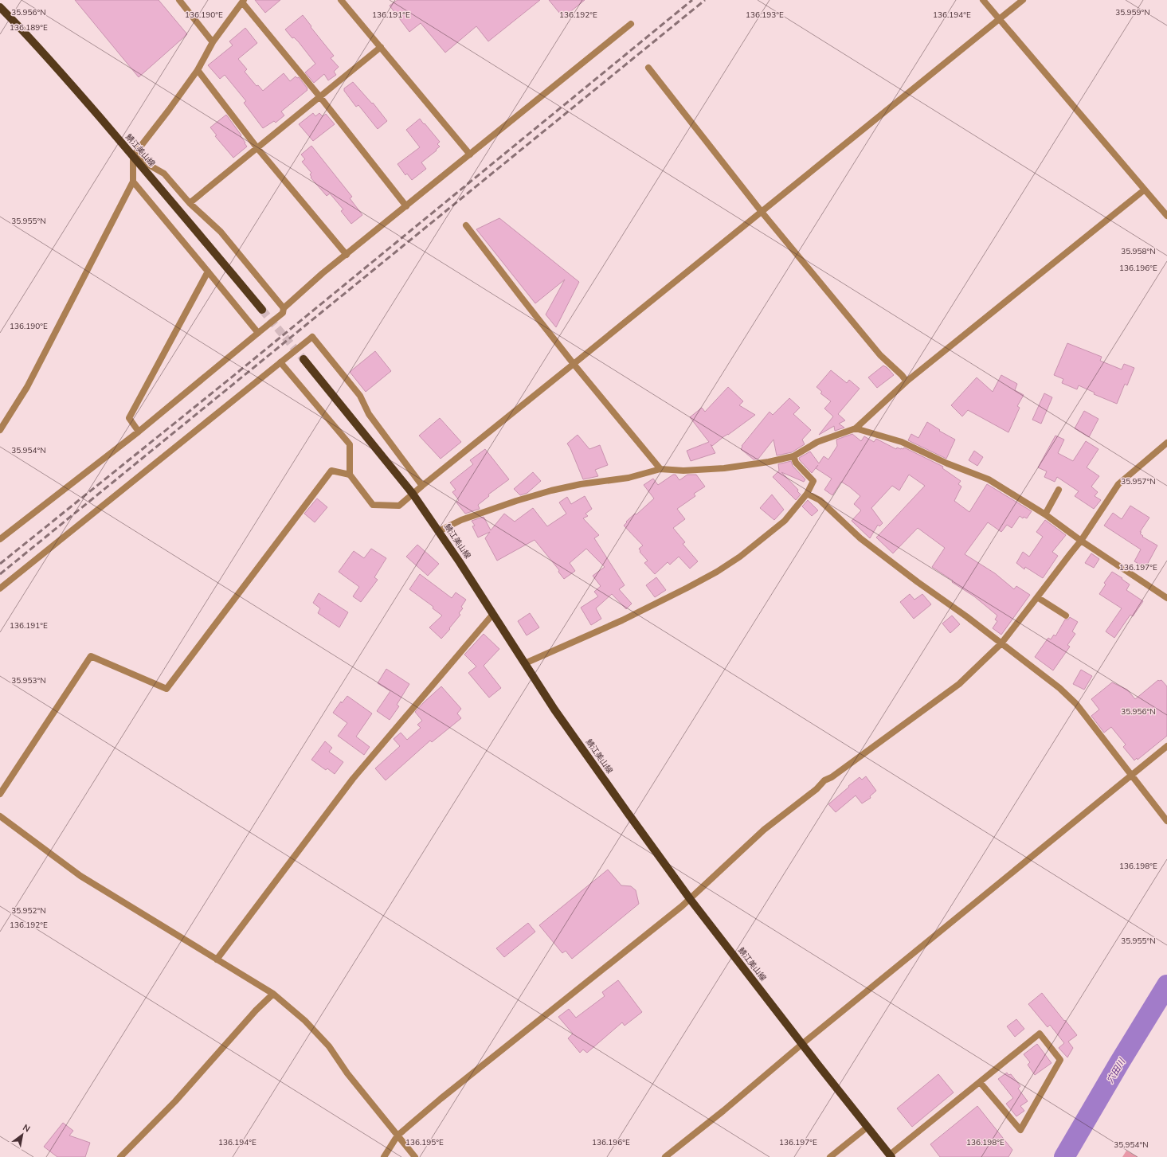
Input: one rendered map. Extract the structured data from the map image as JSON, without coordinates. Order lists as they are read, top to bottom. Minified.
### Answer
{"streets":{"main road":["鯖江美山線"]},"water":["穴田川"],"north":"top right","coordinates":["35.959°N","35.956°N","136.190°E","136.191°E","136.192°E","136.193°E","136.194°E","136.189°E","35.955°N","35.958°N","136.196°E","35.954°N","35.957°N","136.197°E","35.953°N","136.198°E","35.952°N","136.195°E"]}
